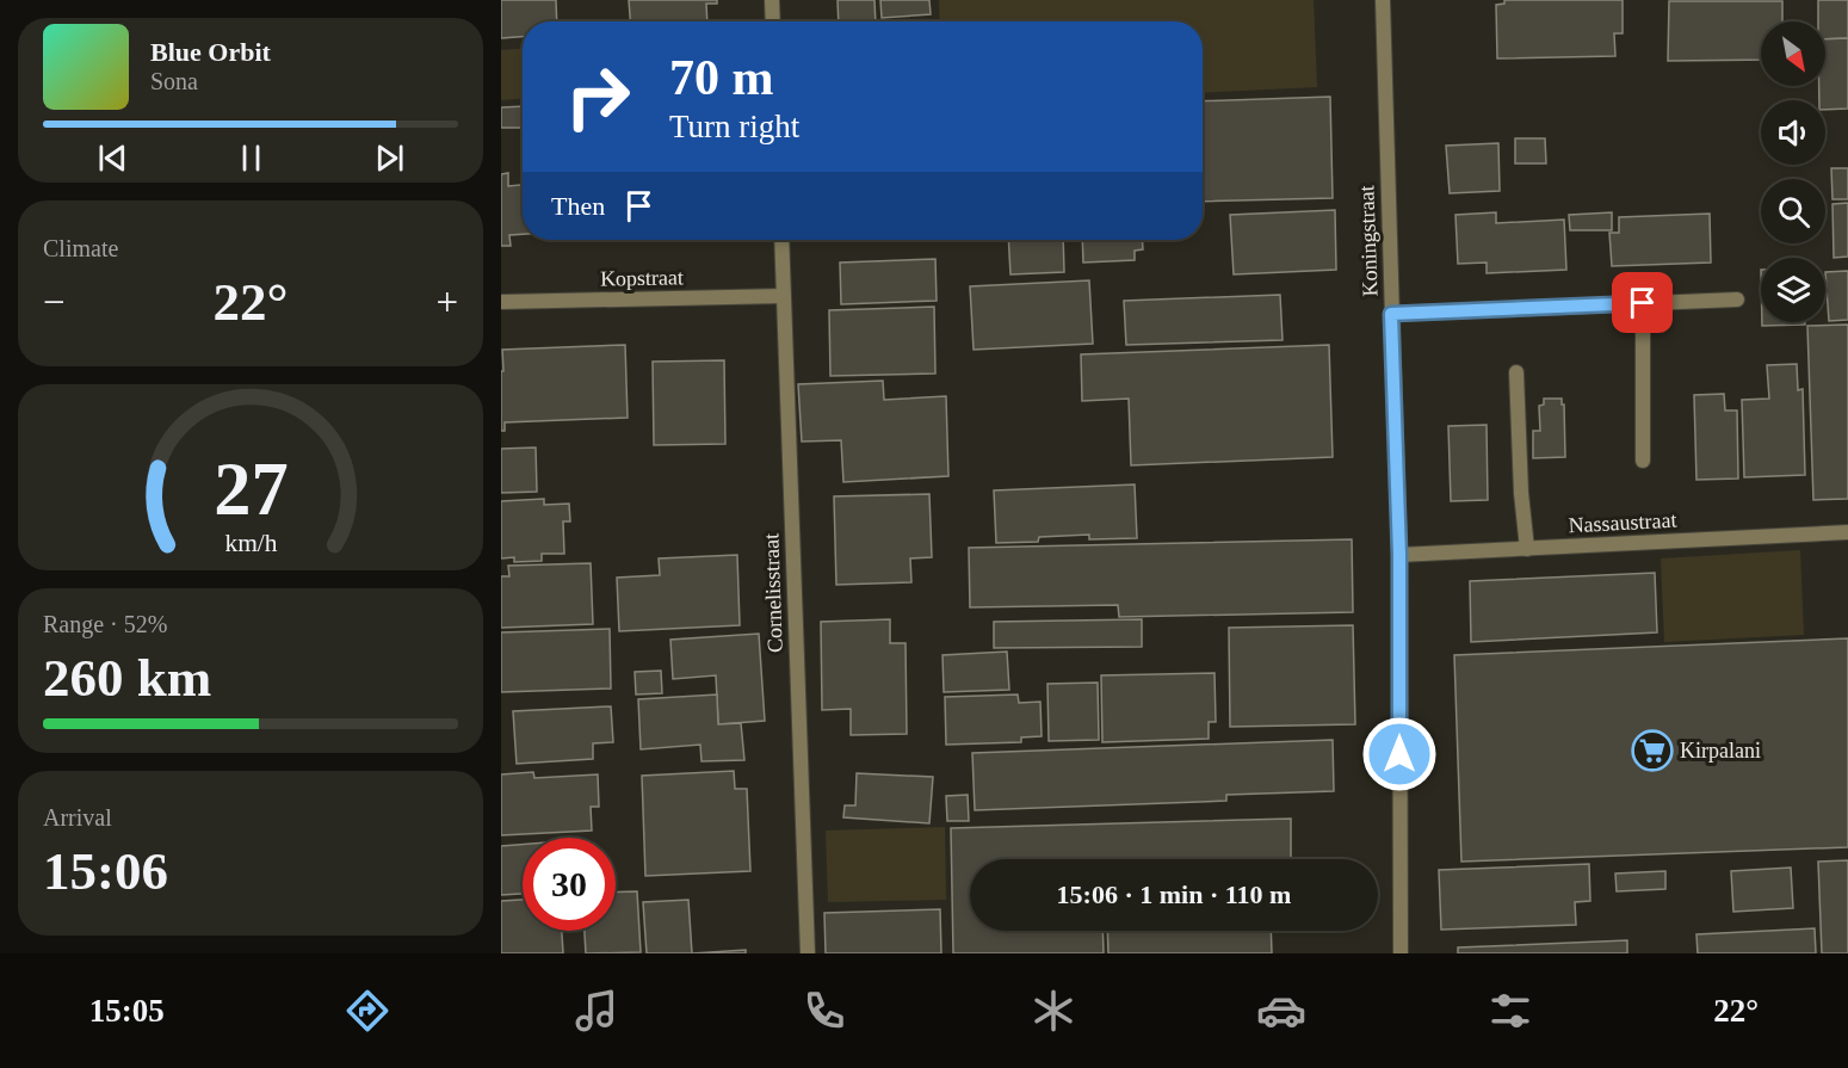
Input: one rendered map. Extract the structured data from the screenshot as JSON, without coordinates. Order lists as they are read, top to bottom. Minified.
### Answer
{"streets":{"street":["Koningstraat","Kopstraat","Nassaustraat","Cornelisstraat"]},"crossings":[["Koningstraat","Nassaustraat"],["Kopstraat","Cornelisstraat"]],"places":{"supermarket":["Kirpalani"]},"north":"bottom right","page":{"turn":["70 m","Turn right"],"song":["Blue Orbit","Sona"],"then":"Then","tile":["Climate",["Range · 52%","260 km"],["Arrival","15:06"]],"heat":["−","22°","+"],"limit":"30","trip":"15:06 · 1 min · 110 m","tabs":["15:05","22°"],"gauge":["27","km/h"]}}
